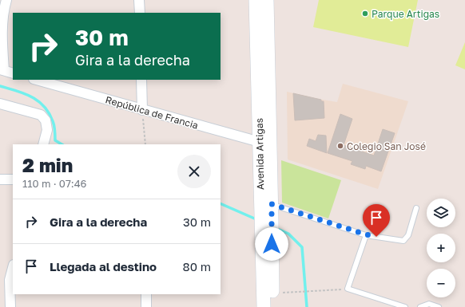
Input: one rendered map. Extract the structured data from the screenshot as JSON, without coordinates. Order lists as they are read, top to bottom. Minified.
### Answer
{"streets":{"street":["República de Francia","Avenida Artigas"]},"crossings":[["República de Francia","Avenida Artigas"]],"places":["Parque Artigas","Colegio San José"],"page":{"turn":["30 m","Gira a la derecha"],"heading":["2 min","110 m · 07:46"],"map_buttons":["+","−"],"list":[{"name":"Gira a la derecha","value":"30 m"},{"name":"Llegada al destino","value":"80 m"}]}}
